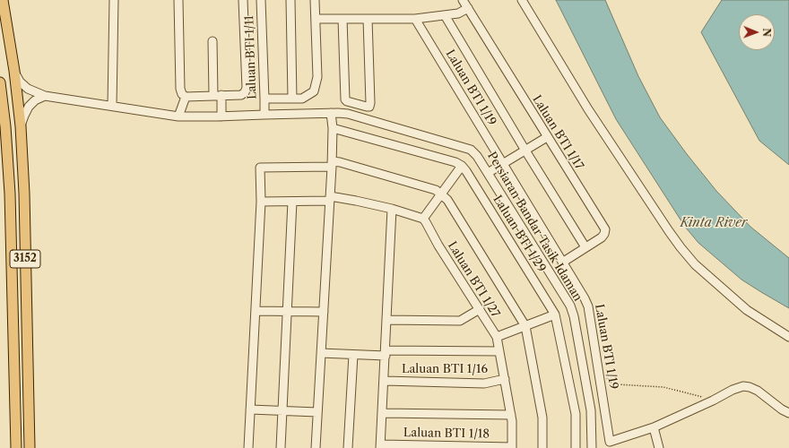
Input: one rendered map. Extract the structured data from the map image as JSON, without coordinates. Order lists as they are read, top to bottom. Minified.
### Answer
{"streets":{"main road":["3152"],"street":["Laluan BTI 1/11","Laluan BTI 1/19","Laluan BTI 1/17","Persiaran Bandar Tasik Idaman","Laluan BTI 1/29","Laluan BTI 1/27","Laluan BTI 1/16","Laluan BTI 1/18"]},"crossings":[["Laluan BTI 1/11","Persiaran Bandar Tasik Idaman"],["Laluan BTI 1/19","Laluan BTI 1/17"],["Persiaran Bandar Tasik Idaman","3152"],["Laluan BTI 1/27","Laluan BTI 1/16"],["Laluan BTI 1/27","Laluan BTI 1/18"]],"water":["Kinta River"],"north":"right"}
